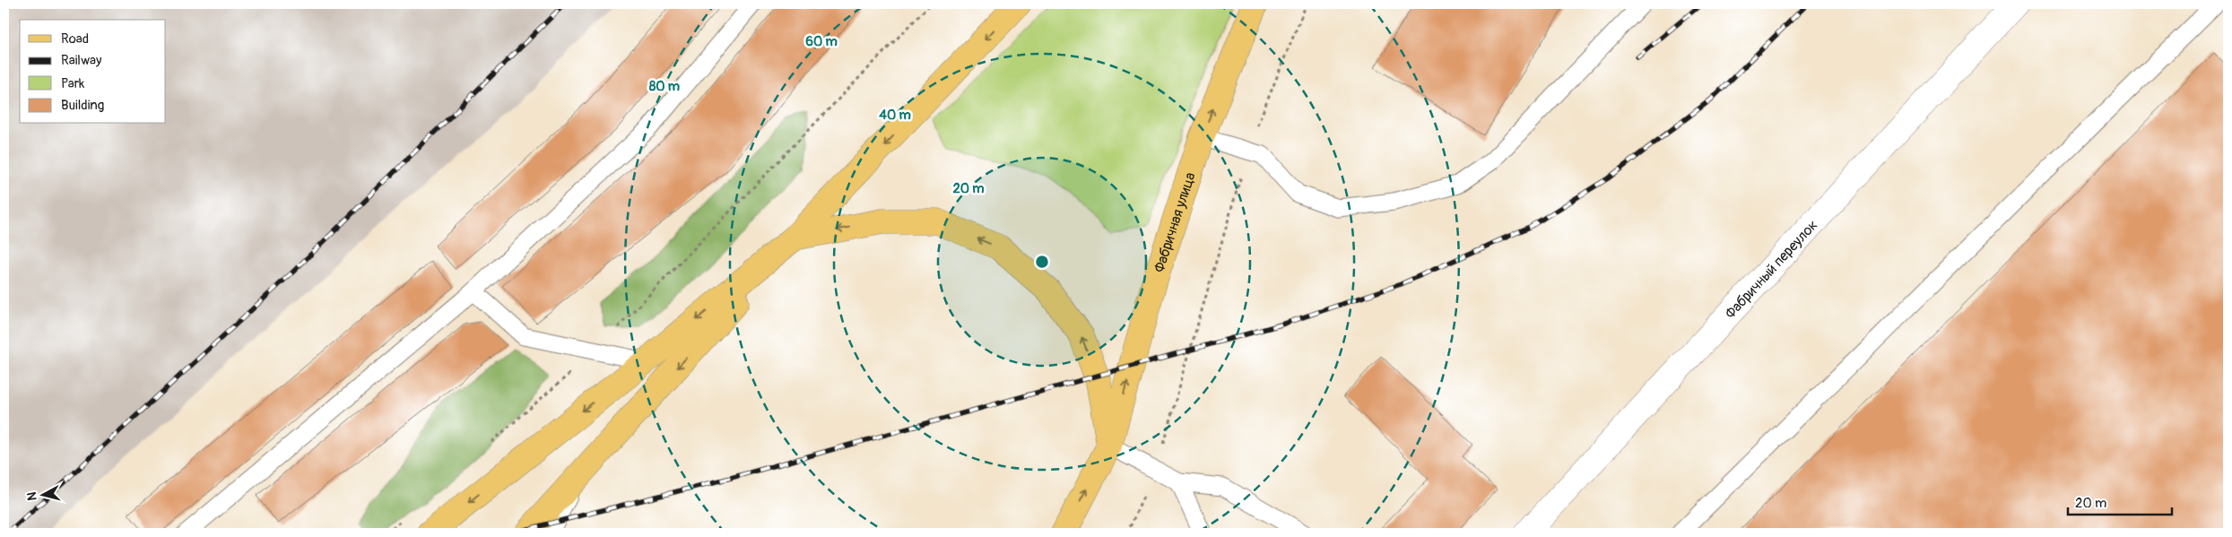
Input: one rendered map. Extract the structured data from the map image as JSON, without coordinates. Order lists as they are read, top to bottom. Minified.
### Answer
{"streets":{"main road":["Фабричная улица"],"street":["Фабричный переулок"]},"one_way":["Фабричная улица"],"legend":["Road","Railway","Park","Building"],"scale_bar":"20 m","north":"left","rings":["60 m","80 m","40 m","20 m"]}
